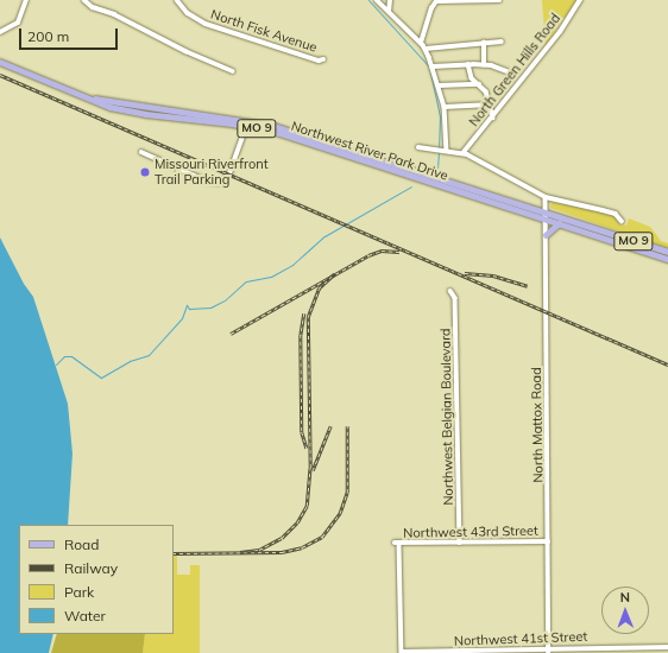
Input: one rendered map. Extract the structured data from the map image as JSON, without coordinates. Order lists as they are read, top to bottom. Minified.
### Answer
{"streets":{"main road":["MO 9","Northwest River Park Drive"],"street":["North Fisk Avenue","North Green Hills Road","Northwest Belgian Boulevard","North Mattox Road","Northwest 43rd Street","Northwest 41st Street"]},"crossings":[["Northwest River Park Drive","North Mattox Road"],["Northwest Belgian Boulevard","Northwest 43rd Street"],["North Mattox Road","Northwest 43rd Street"],["North Mattox Road","Northwest 41st Street"],["Northwest 43rd Street","Northwest 41st Street"]],"places":["Missouri Riverfront Trail Parking"],"legend":["Road","Railway","Park","Water"],"scale_bar":"200 m","north":"top"}
